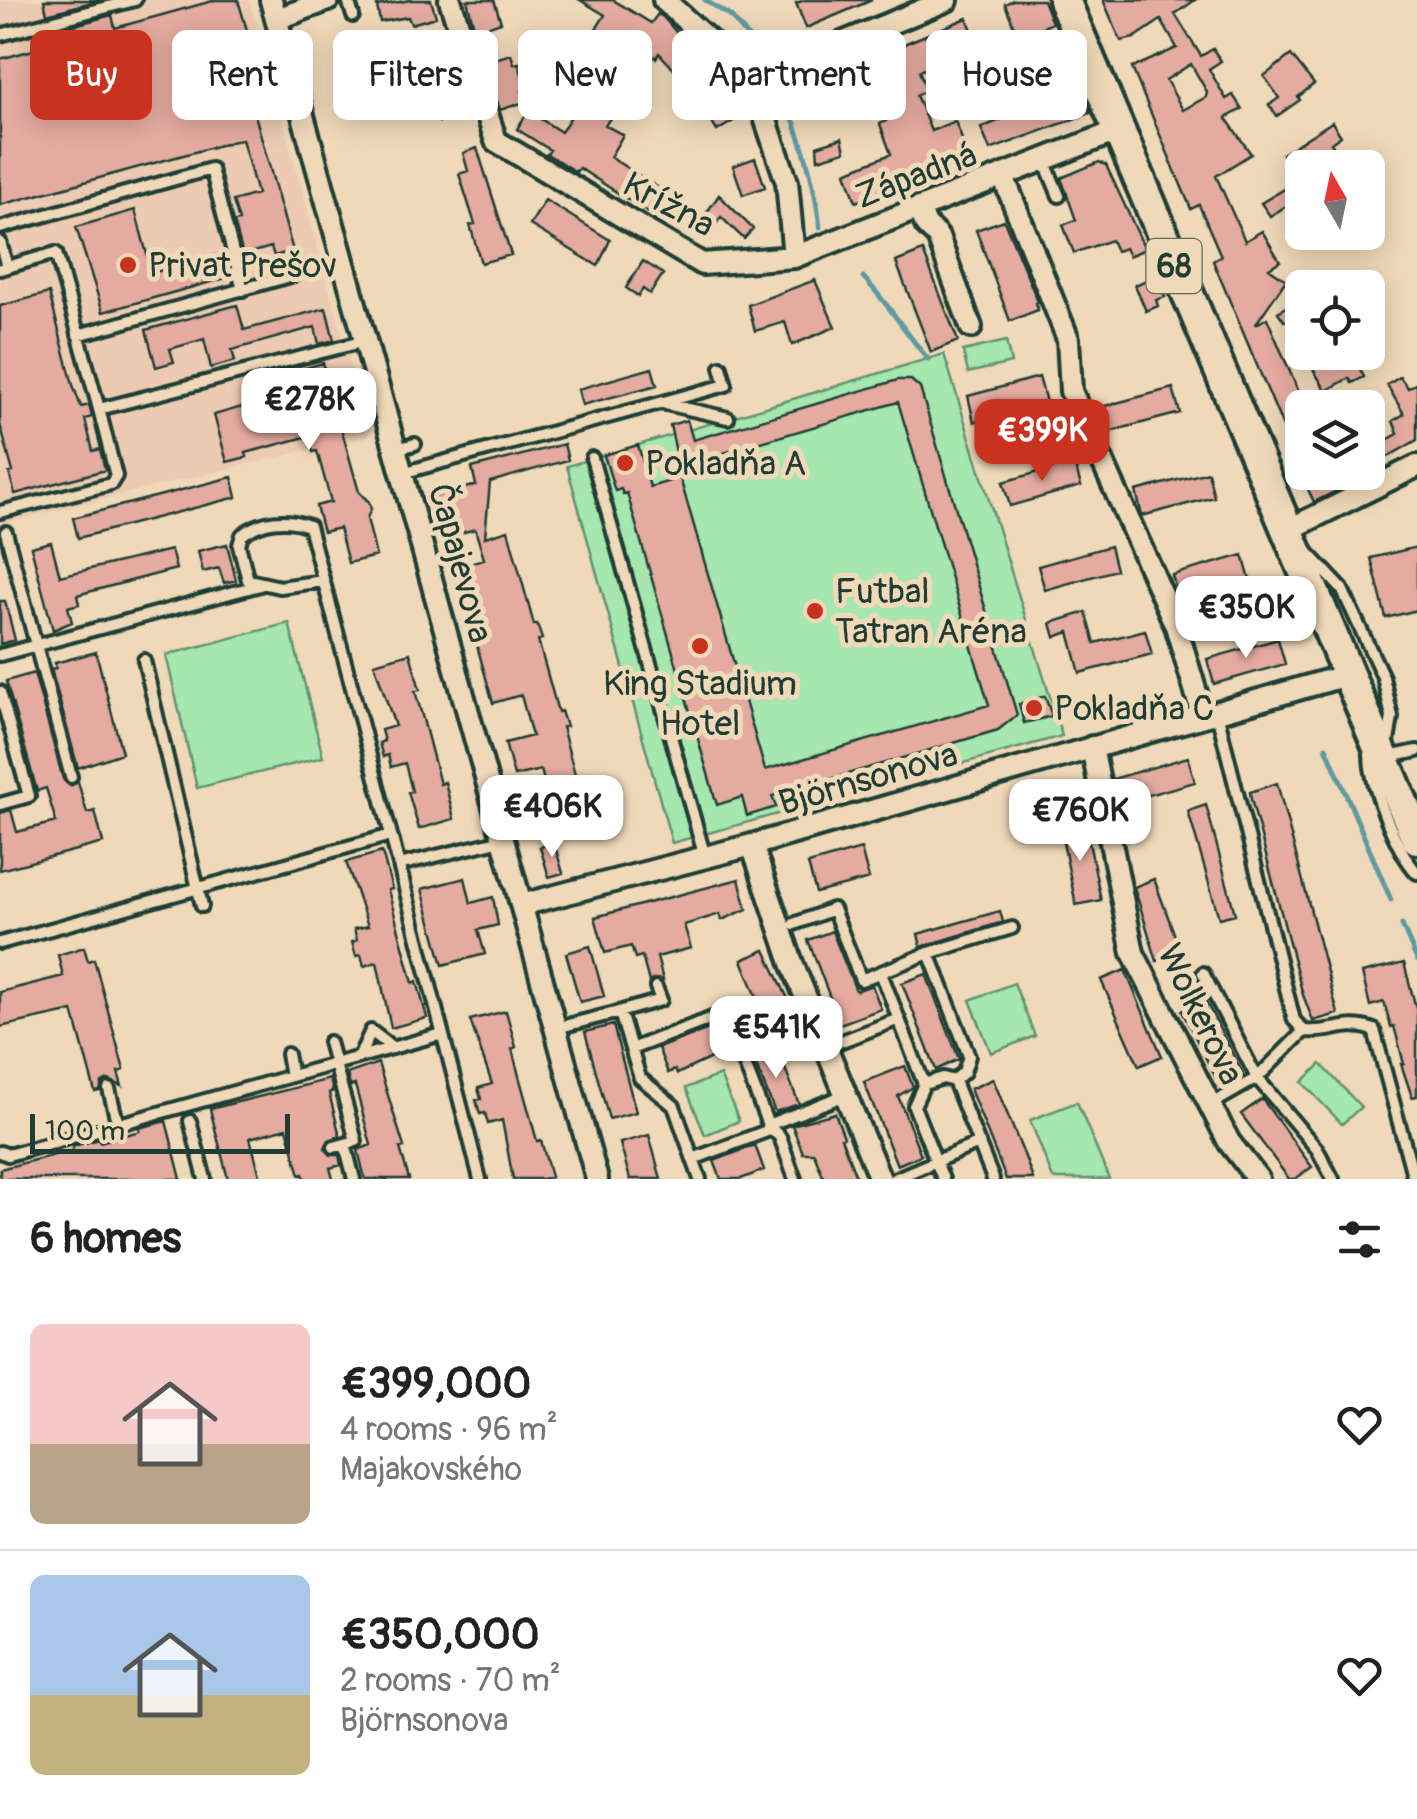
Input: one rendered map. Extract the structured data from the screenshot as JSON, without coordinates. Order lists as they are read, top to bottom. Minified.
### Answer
{"streets":{"main road":["68"],"street":["Západná","Krížna","Čapajevova","Björnsonova","Wolkerova"]},"crossings":[["Západná","Krížna"],["Západná","68"],["68","Björnsonova"],["Čapajevova","Björnsonova"],["Björnsonova","Wolkerova"]],"places":["Privat Prešov","Pokladňa A","Futbal Tatran Aréna","King Stadium Hotel","Pokladňa C"],"scale_bar":"100 m","north":"top","page":{"chip":["Buy","Rent","Filters","New","Apartment","House"],"price":["€278K","€399K","€350K","€406K","€760K","€541K"],"scale":"100 m","heading":"6 homes","list":[{"name":"€399,000","note":"4 rooms · 96 m² · Majakovského"},{"name":"€350,000","note":"2 rooms · 70 m² · Björnsonova"}]}}
